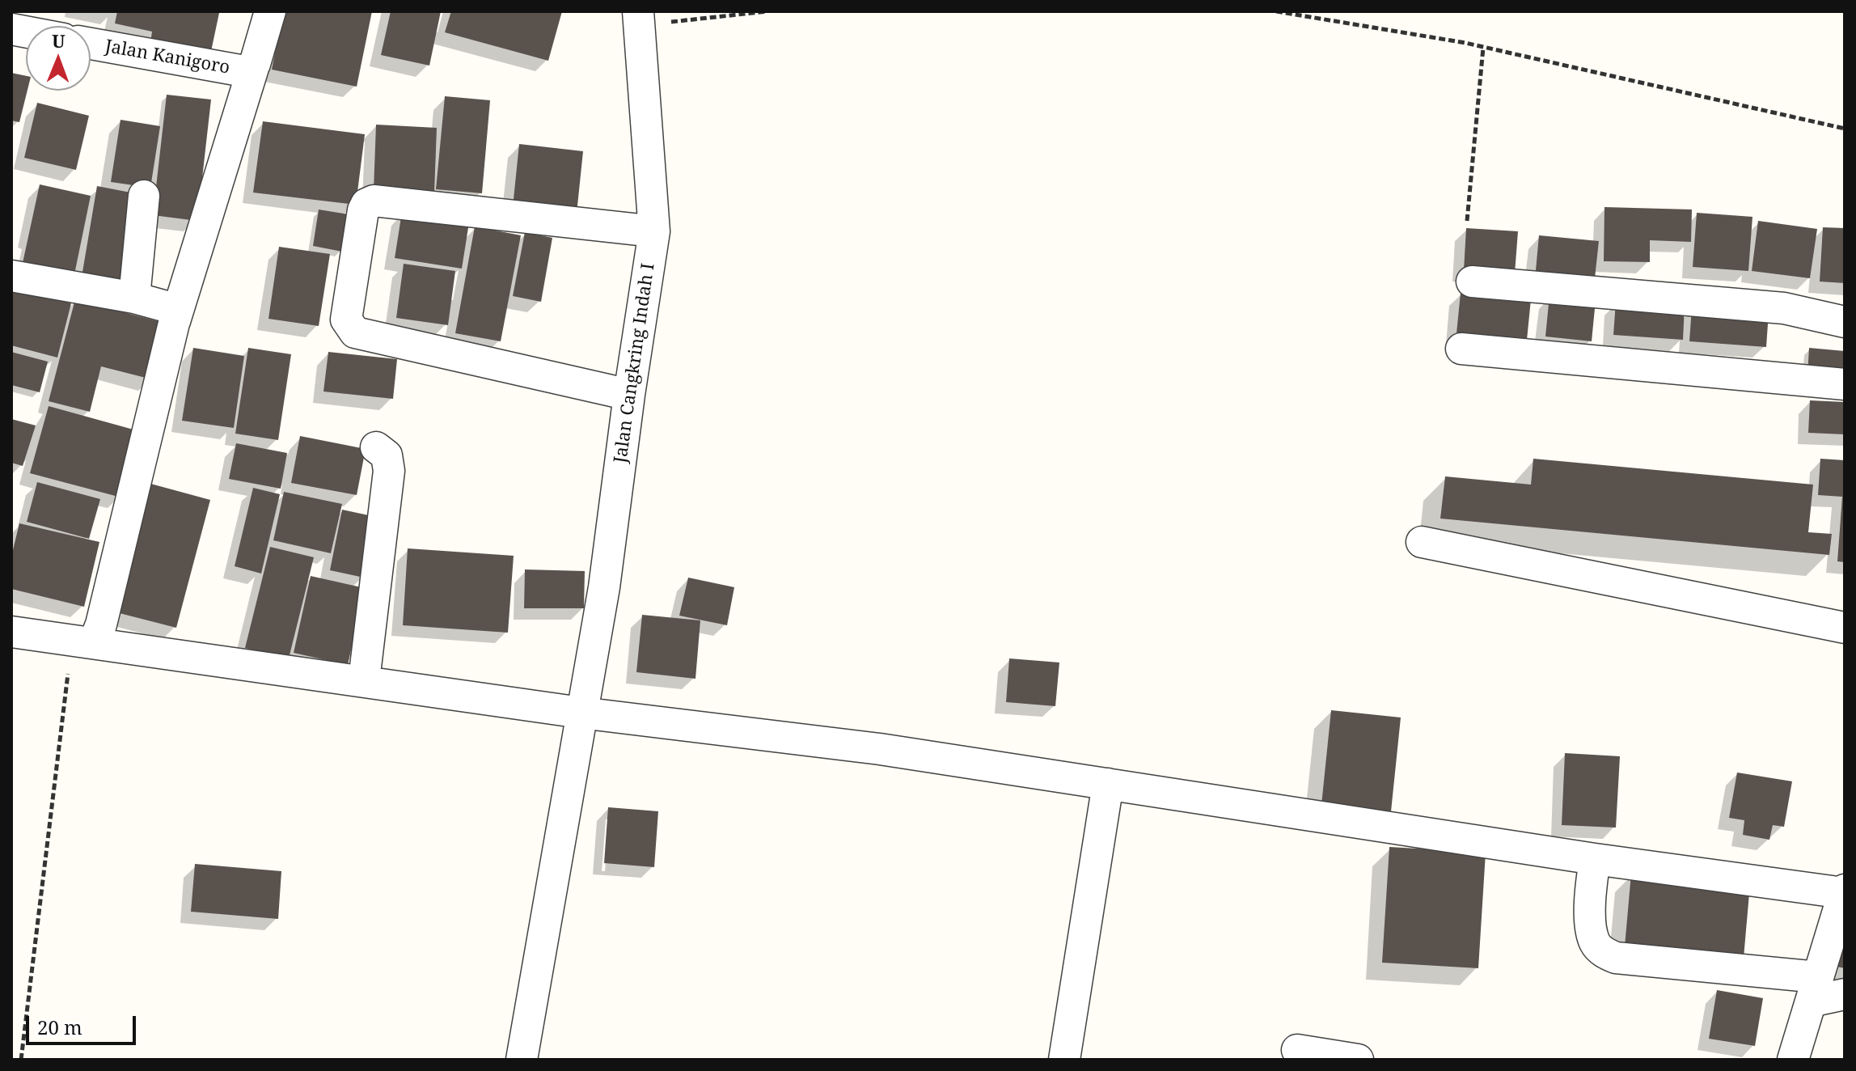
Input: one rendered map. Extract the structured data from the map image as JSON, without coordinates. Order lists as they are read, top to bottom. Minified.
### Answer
{"streets":{"street":["Jalan Kanigoro","Jalan Cangkring Indah I"]},"scale_bar":"20 m","north":"top"}
